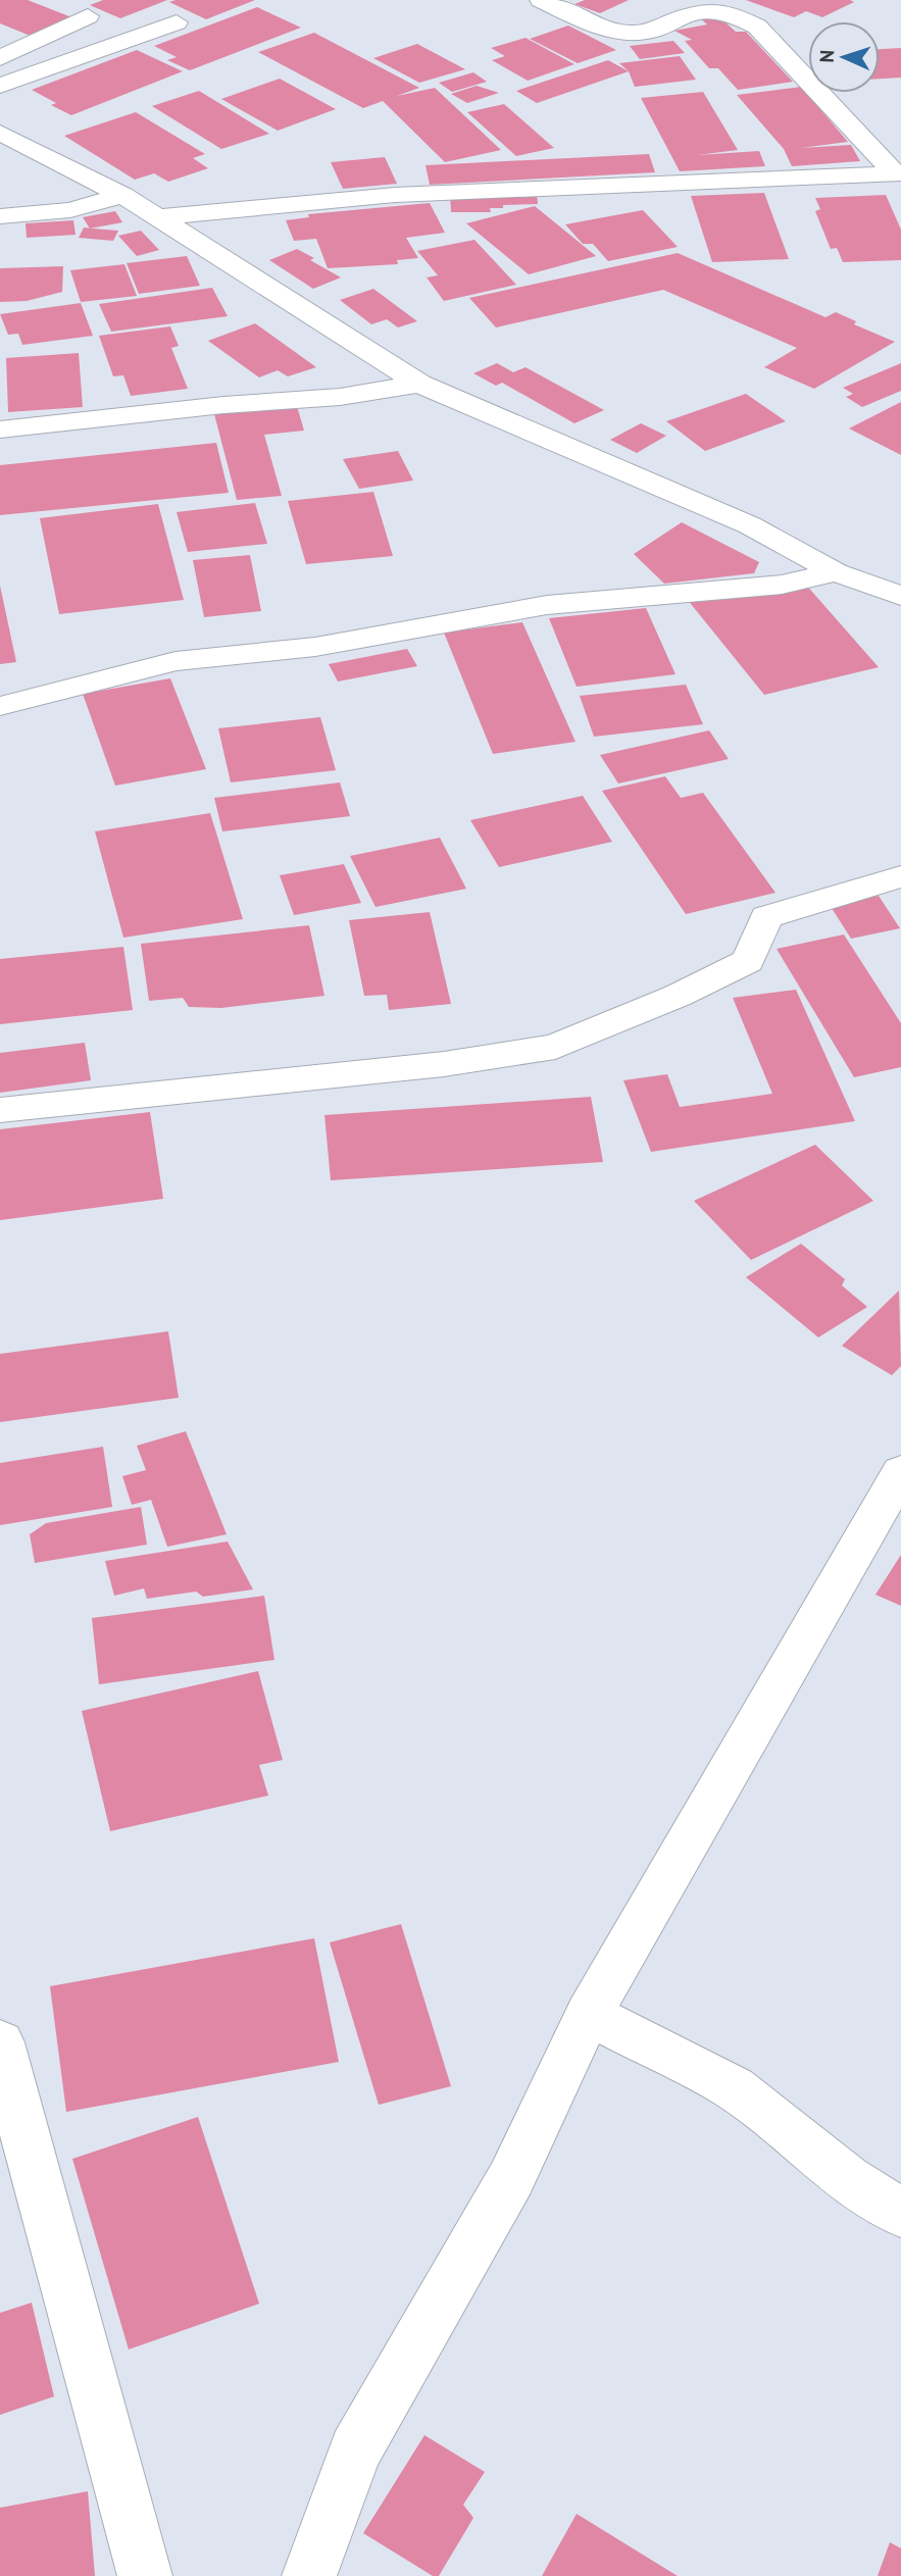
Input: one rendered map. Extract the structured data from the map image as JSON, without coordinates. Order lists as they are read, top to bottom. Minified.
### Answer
{"north":"left"}
